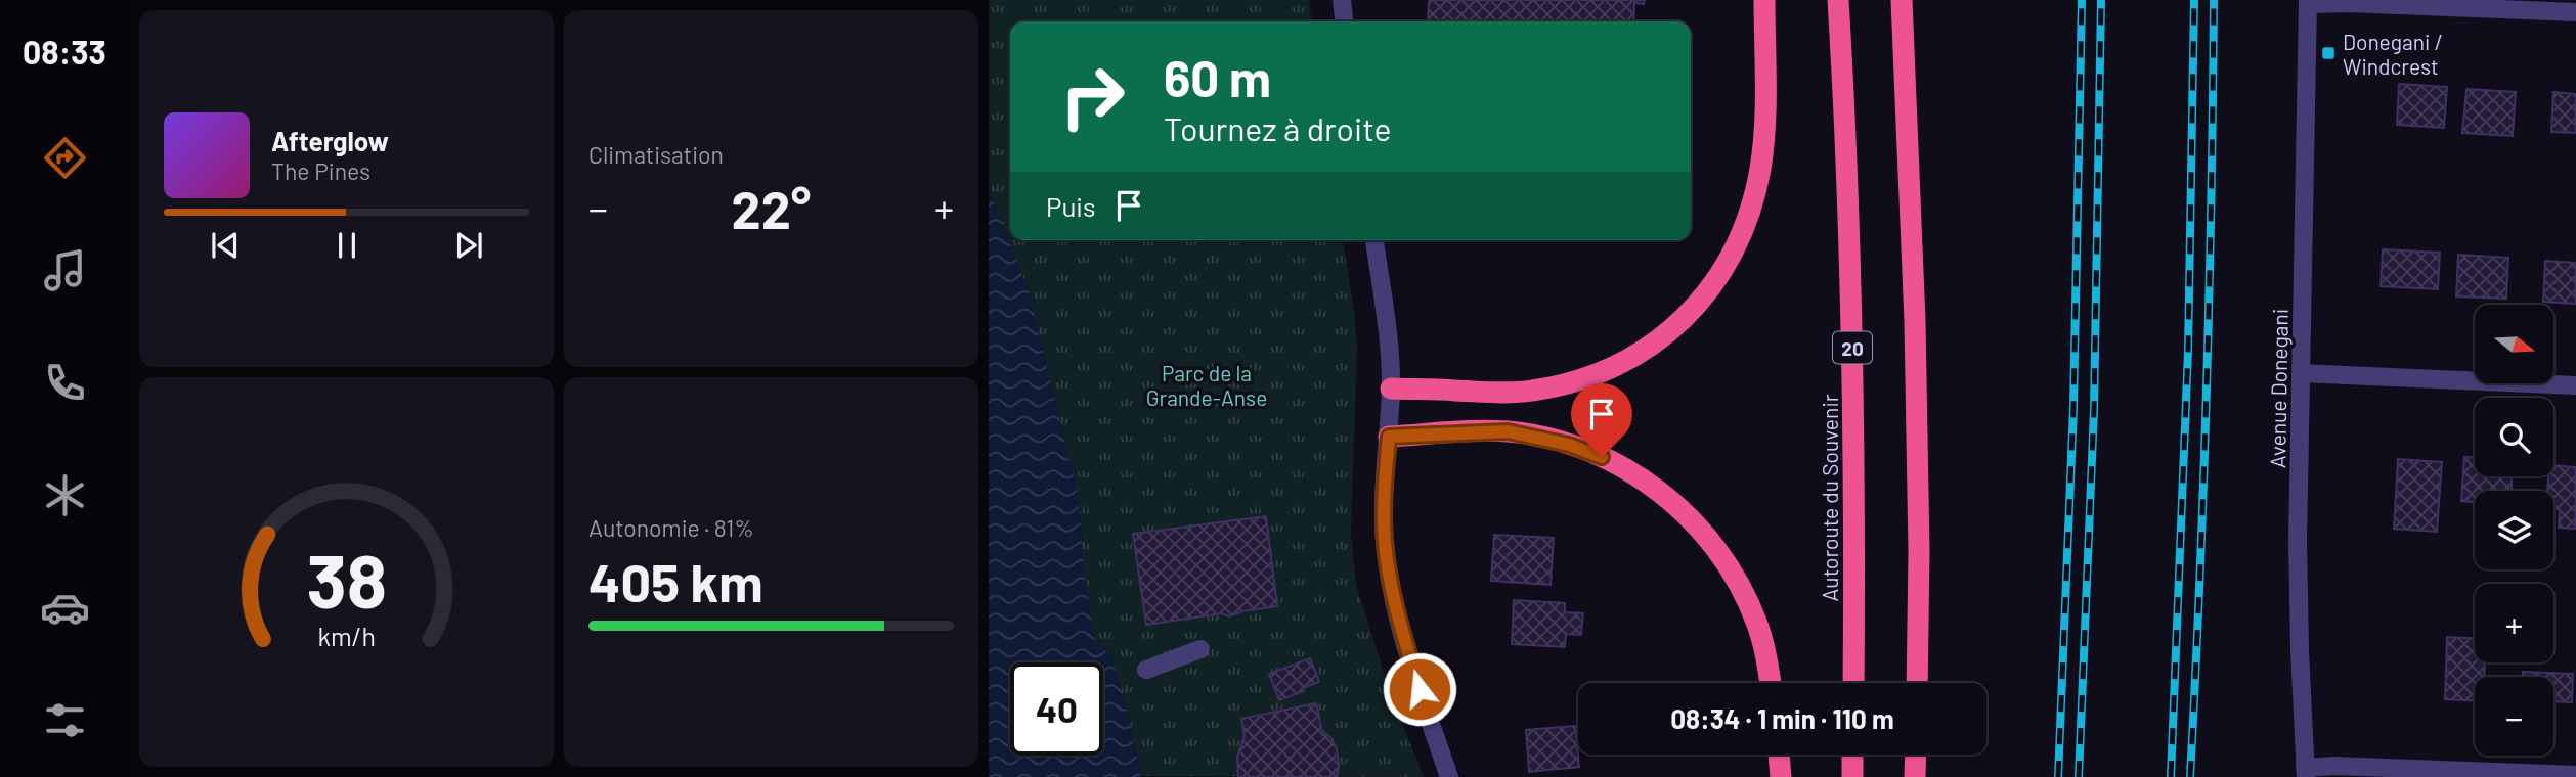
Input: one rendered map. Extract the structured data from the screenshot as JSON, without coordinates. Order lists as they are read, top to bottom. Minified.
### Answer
{"streets":{"highway":["20","Autoroute du Souvenir"],"street":["Avenue Donegani"]},"parks":["Parc de la Grande-Anse"],"places":{"transit":["Donegani / Windcrest"]},"north":"right","page":{"tabs":"08:33","tile":["Climatisation",["Autonomie · 81%","405 km"]],"turn":["60 m","Tournez à droite"],"song":["Afterglow","The Pines"],"then":"Puis","heat":["−","22°","+"],"map_buttons":["+","−"],"limit":"40","trip":"08:34 · 1 min · 110 m","gauge":["38","km/h"]}}
